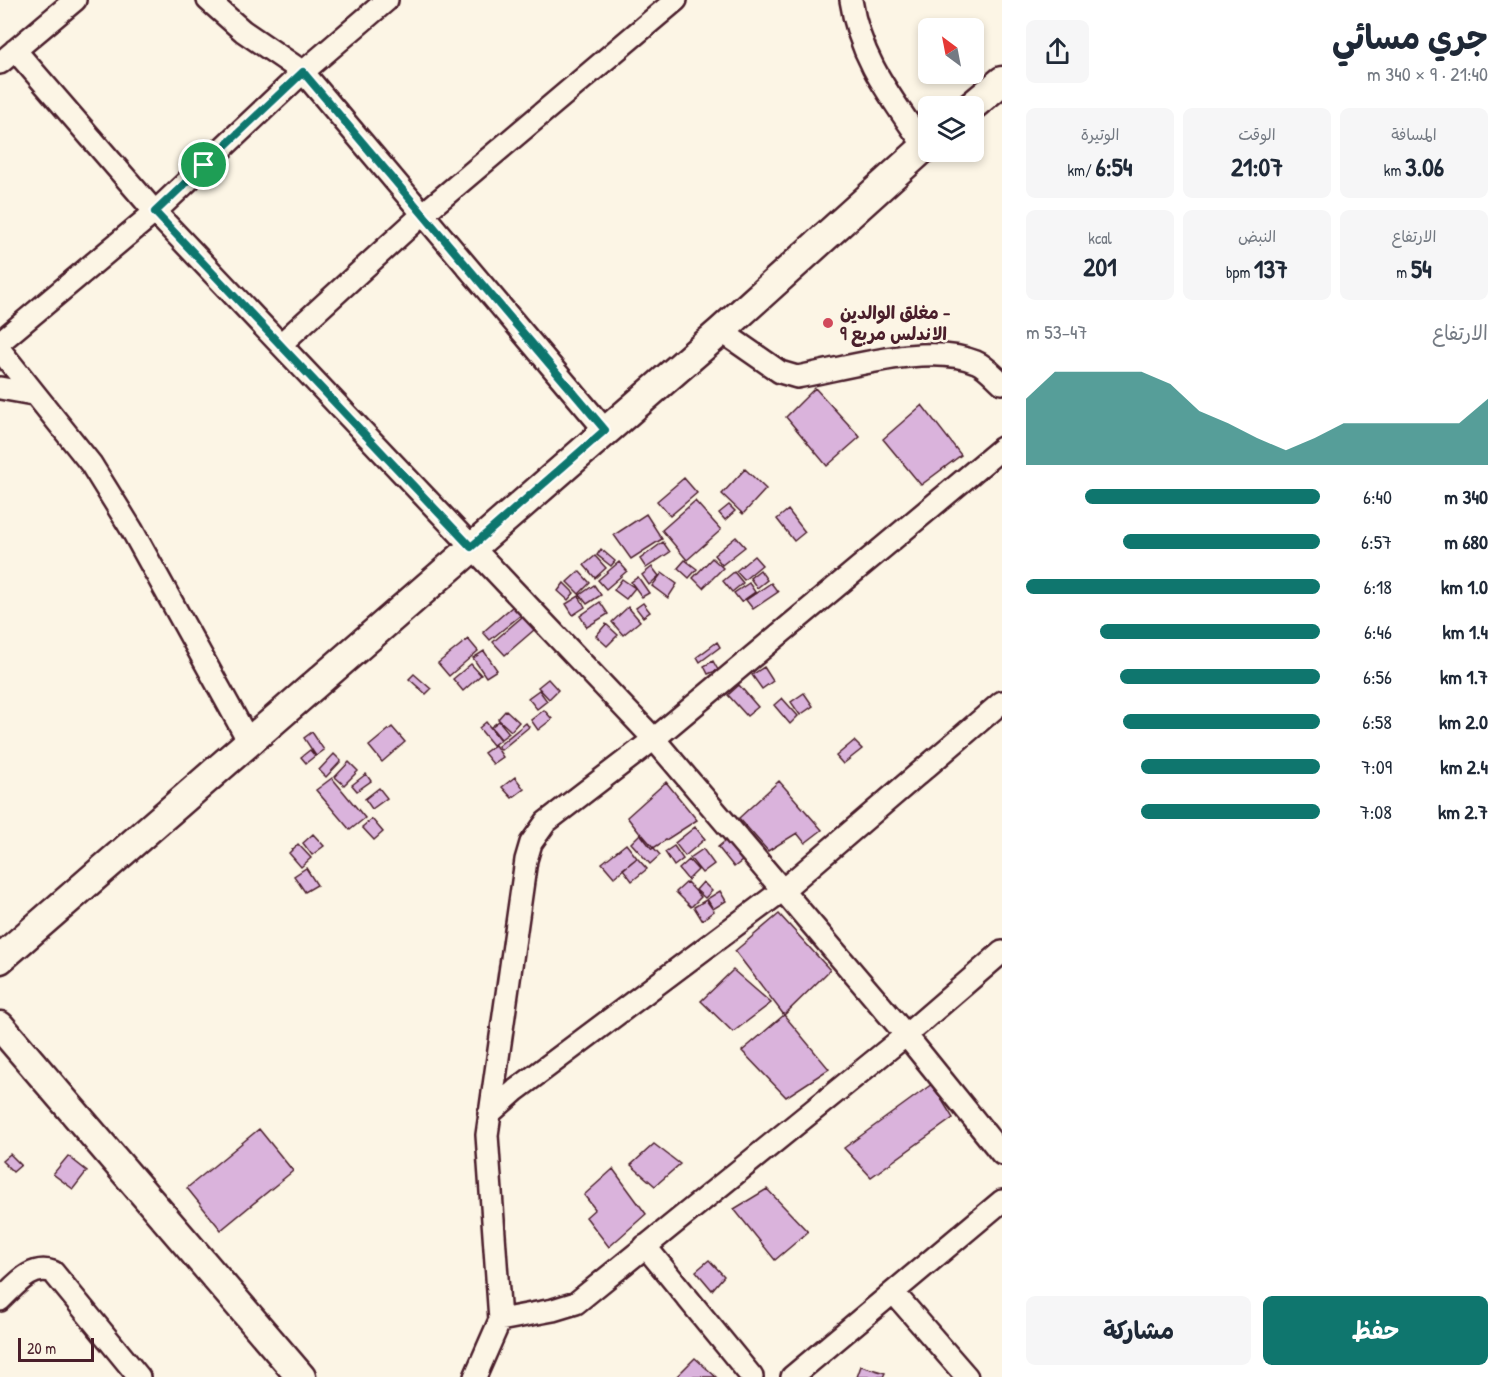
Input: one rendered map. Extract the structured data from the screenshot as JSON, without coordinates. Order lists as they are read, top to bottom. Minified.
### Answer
{"places":["مغلق الوالدين - الاندلس مربع 9"],"scale_bar":"20 m","north":"top left","page":{"heading":["جري مسائي","21:40 · 9 × 340 m"],"stats":[["المسافة","3.06 km"],["الوقت","21:07"],["الوتيرة","6:54 /km"],["الارتفاع","54 m"],["النبض","137 bpm"],["kcal","201"]],"chart":["الارتفاع","47–53 m"],"list":[{"name":"340 m","note":"6:40"},{"name":"680 m","note":"6:57"},{"name":"1.0 km","note":"6:18"},{"name":"1.4 km","note":"6:46"},{"name":"1.7 km","note":"6:56"},{"name":"2.0 km","note":"6:58"},{"name":"2.4 km","note":"7:09"},{"name":"2.7 km","note":"7:08"}],"buttons":["حفظ","مشاركة"],"scale":"20 m"}}
